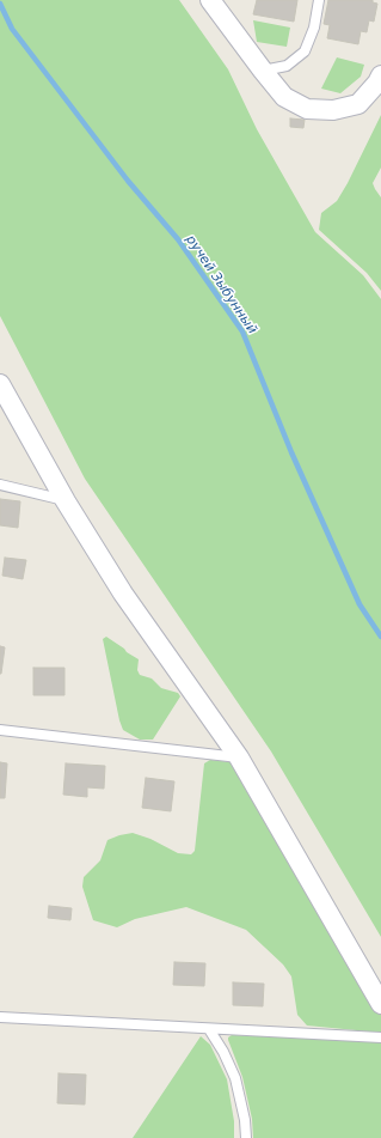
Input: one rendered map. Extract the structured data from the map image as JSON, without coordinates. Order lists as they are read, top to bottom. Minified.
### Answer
{"water":["ручей Зыбунный"]}
